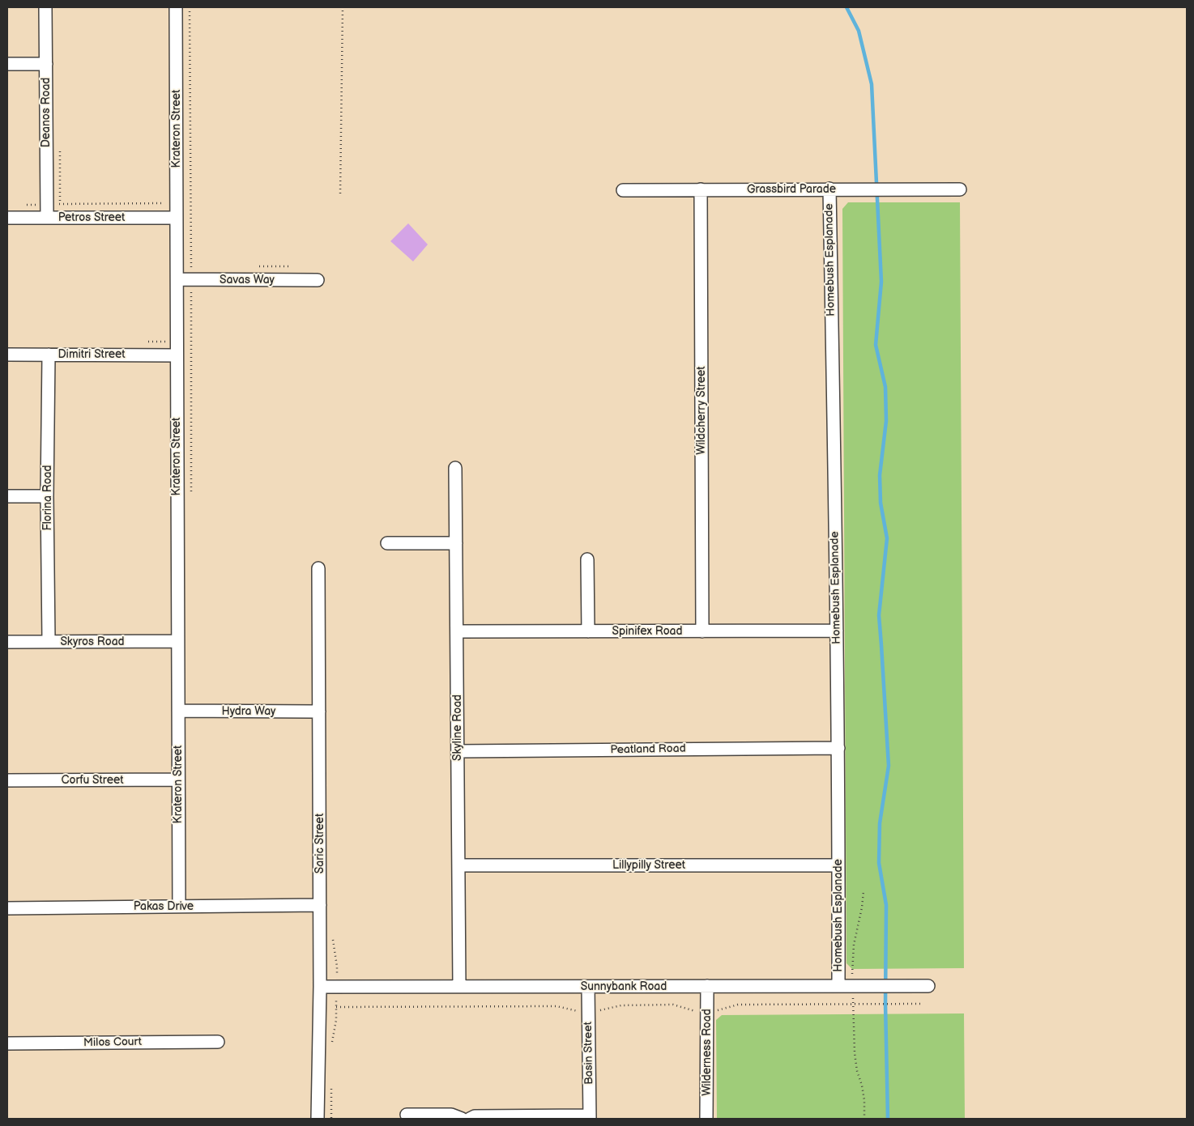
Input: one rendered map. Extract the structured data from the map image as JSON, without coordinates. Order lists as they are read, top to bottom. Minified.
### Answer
{"streets":{"street":["Deanos Road","Krateron Street","Grassbird Parade","Petros Street","Homebush Esplanade","Savas Way","Dimitri Street","Wildcherry Street","Florina Road","Spinifex Road","Skyros Road","Hydra Way","Skyline Road","Peatland Road","Corfu Street","Saric Street","Lillypilly Street","Pakas Drive","Sunnybank Road","Milos Court","Wilderness Road","Basin Street"]},"crossings":[["Deanos Road","Petros Street"],["Krateron Street","Petros Street"],["Krateron Street","Savas Way"],["Krateron Street","Dimitri Street"],["Krateron Street","Skyros Road"],["Krateron Street","Hydra Way"],["Krateron Street","Corfu Street"],["Krateron Street","Pakas Drive"],["Grassbird Parade","Homebush Esplanade"],["Grassbird Parade","Wildcherry Street"],["Homebush Esplanade","Spinifex Road"],["Homebush Esplanade","Peatland Road"],["Homebush Esplanade","Lillypilly Street"],["Homebush Esplanade","Sunnybank Road"],["Dimitri Street","Florina Road"],["Wildcherry Street","Spinifex Road"],["Florina Road","Skyros Road"],["Spinifex Road","Skyline Road"],["Hydra Way","Saric Street"],["Skyline Road","Peatland Road"],["Skyline Road","Lillypilly Street"],["Skyline Road","Sunnybank Road"],["Saric Street","Pakas Drive"],["Saric Street","Sunnybank Road"],["Sunnybank Road","Wilderness Road"],["Sunnybank Road","Basin Street"]]}
